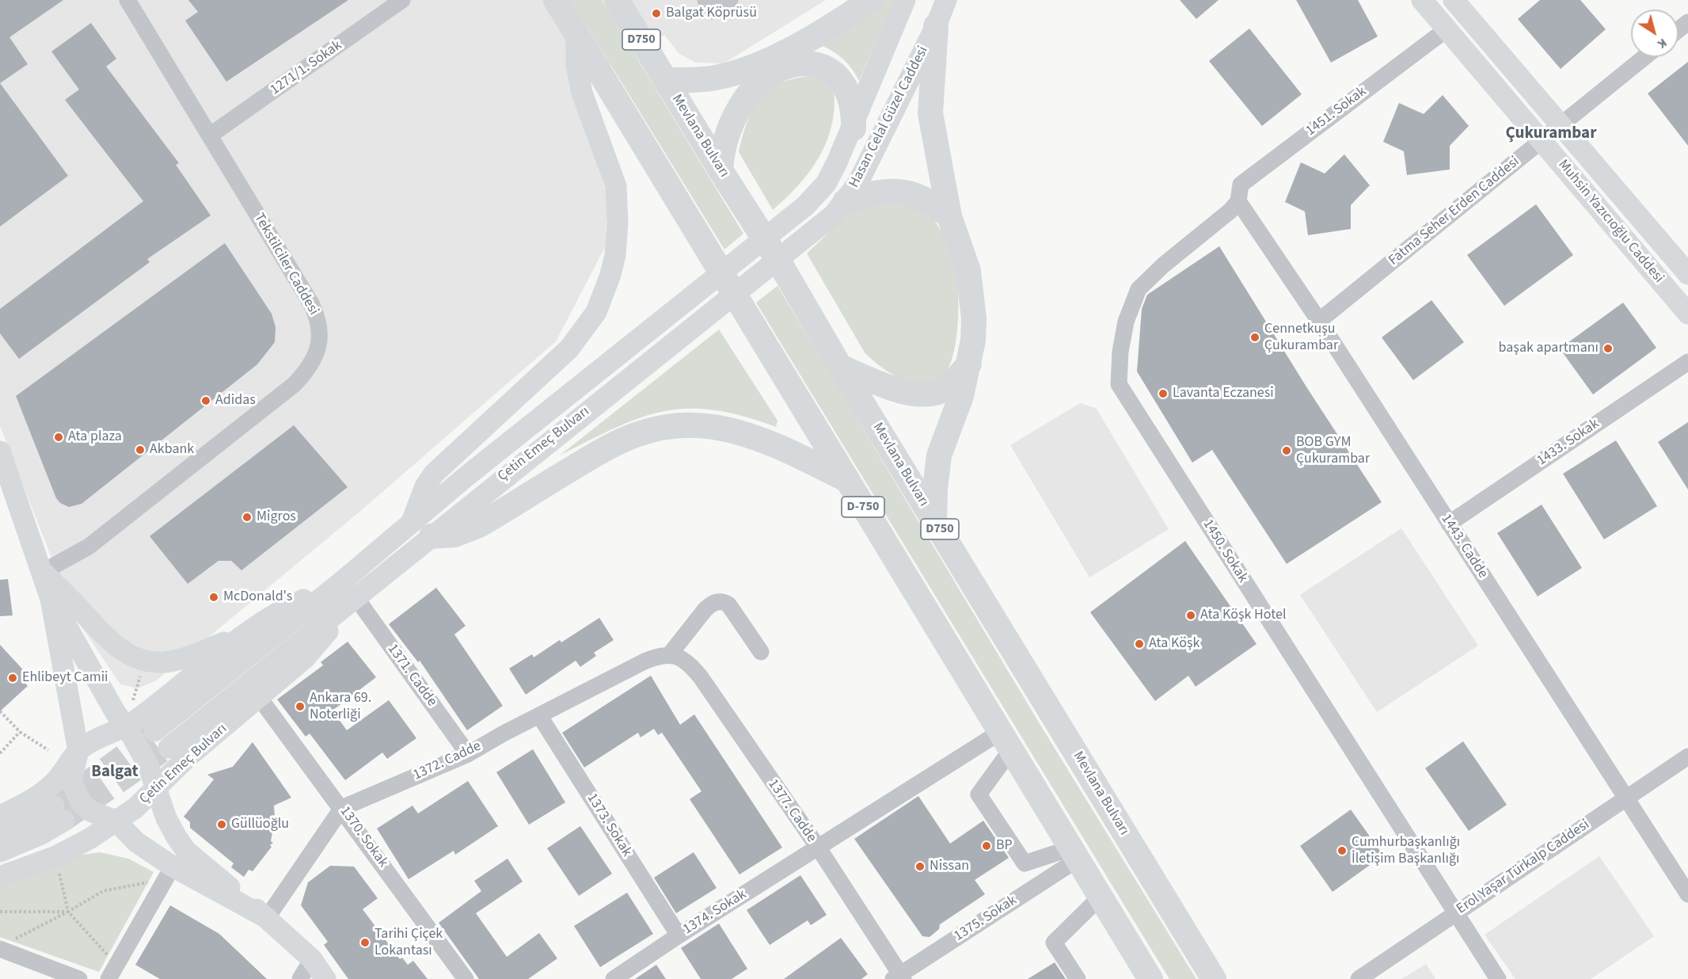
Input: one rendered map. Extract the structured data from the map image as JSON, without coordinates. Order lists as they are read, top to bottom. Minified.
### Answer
{"streets":{"highway":["D750","Mevlana Bulvarı","D-750"],"main road":["Hasan Celal Güzel Caddesi","Muhsin Yazıcıoğlu Caddesi","Çetin Emeç Bulvarı"],"street":["1271/1. Sokak","1451. Sokak","Fatma Seher Erden Caddesi","Tekstilciler Caddesi","1433. Sokak","1443. Cadde","1450. Sokak","1371. Cadde","1372. Cadde","1377. Cadde","1373. Sokak","1370. Sokak","Erol Yaşar Türkalp Caddesi","1374. Sokak","1375. Sokak"]},"crossings":[["1271/1. Sokak","Tekstilciler Caddesi"],["1451. Sokak","Muhsin Yazıcıoğlu Caddesi"],["1451. Sokak","1443. Cadde"],["1451. Sokak","1450. Sokak"],["Hasan Celal Güzel Caddesi","Çetin Emeç Bulvarı"],["Fatma Seher Erden Caddesi","Muhsin Yazıcıoğlu Caddesi"],["Fatma Seher Erden Caddesi","1443. Cadde"],["1433. Sokak","1443. Cadde"],["Çetin Emeç Bulvarı","1371. Cadde"],["Çetin Emeç Bulvarı","1370. Sokak"],["D-750","1374. Sokak"],["D-750","1375. Sokak"],["1443. Cadde","1450. Sokak"],["1443. Cadde","Erol Yaşar Türkalp Caddesi"],["1450. Sokak","Erol Yaşar Türkalp Caddesi"],["1371. Cadde","1372. Cadde"],["1372. Cadde","1377. Cadde"],["1372. Cadde","1373. Sokak"],["1372. Cadde","1370. Sokak"],["1377. Cadde","1374. Sokak"],["1377. Cadde","1375. Sokak"],["1373. Sokak","1374. Sokak"]],"districts":["Çukurambar","Balgat"],"places":["Balgat Köprüsü","Cennetkuşu Çukurambar","başak apartmanı","Lavanta Eczanesi","Adidas","Ata plaza","Akbank","BOB GYM Çukurambar","Migros","McDonald's","Ata Köşk Hotel","Ata Köşk","Ehlibeyt Camii","Ankara 69. Noterliği","Güllüoğlu","BP","Cumhurbaşkanlığı İletişim Başkanlığı","Nissan","Tarihi Çiçek Lokantası"],"north":"bottom right"}
